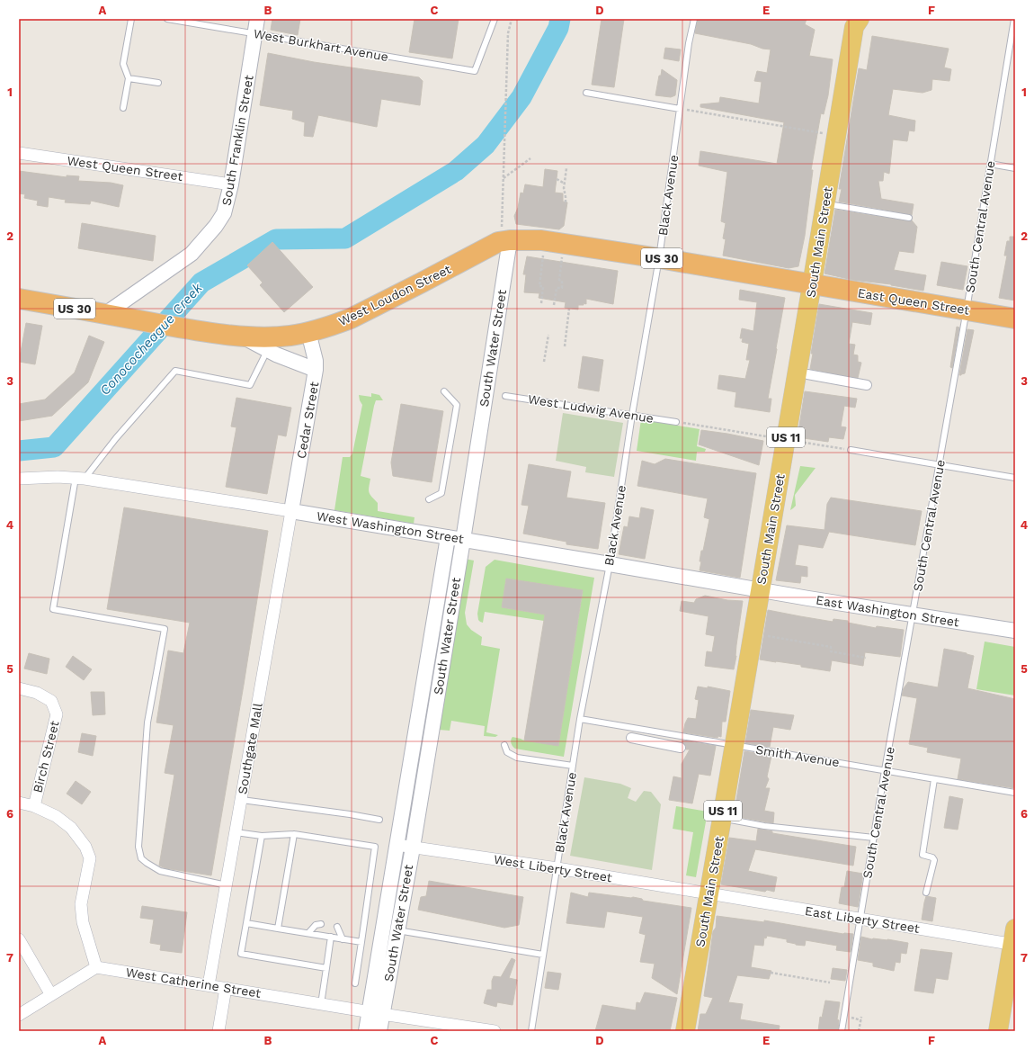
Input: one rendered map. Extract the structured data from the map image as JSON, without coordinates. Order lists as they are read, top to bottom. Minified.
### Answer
{"streets":{"highway":["US 30","West Loudon Street","East Queen Street"],"main road":["South Main Street","US 11"],"street":["South Franklin Street","West Queen Street","South Water Street","Cedar Street","West Washington Street","East Washington Street","Southgate Mall","Birch Street","West Liberty Street","East Liberty Street","West Catherine Street"],"lane":["West Burkhart Avenue","Black Avenue","South Central Avenue","West Ludwig Avenue","Smith Avenue"]},"crossings":[["West Burkhart Avenue","South Franklin Street"],["South Franklin Street","West Queen Street"],["South Franklin Street","West Loudon Street"],["Black Avenue","US 30"],["Black Avenue","West Ludwig Avenue"],["Black Avenue","West Washington Street"],["Black Avenue","Smith Avenue"],["Black Avenue","West Liberty Street"],["South Central Avenue","East Queen Street"],["South Central Avenue","East Washington Street"],["South Central Avenue","Smith Avenue"],["South Central Avenue","East Liberty Street"],["South Main Street","US 30"],["South Main Street","East Queen Street"],["South Main Street","West Washington Street"],["South Main Street","East Washington Street"],["South Main Street","Smith Avenue"],["South Main Street","West Liberty Street"],["South Main Street","East Liberty Street"],["US 30","West Loudon Street"],["US 30","East Queen Street"],["US 30","South Water Street"],["West Loudon Street","South Water Street"],["West Loudon Street","Cedar Street"],["South Water Street","West Washington Street"],["South Water Street","West Liberty Street"],["South Water Street","West Catherine Street"],["Cedar Street","West Washington Street"],["Cedar Street","Southgate Mall"],["West Washington Street","East Washington Street"],["West Washington Street","Southgate Mall"],["Southgate Mall","West Catherine Street"],["West Liberty Street","East Liberty Street"]],"water":["Conococheague Creek"],"grid":{"columns":["A","B","C","D","E","F"],"rows":["1","2","3","4","5","6","7"]}}
